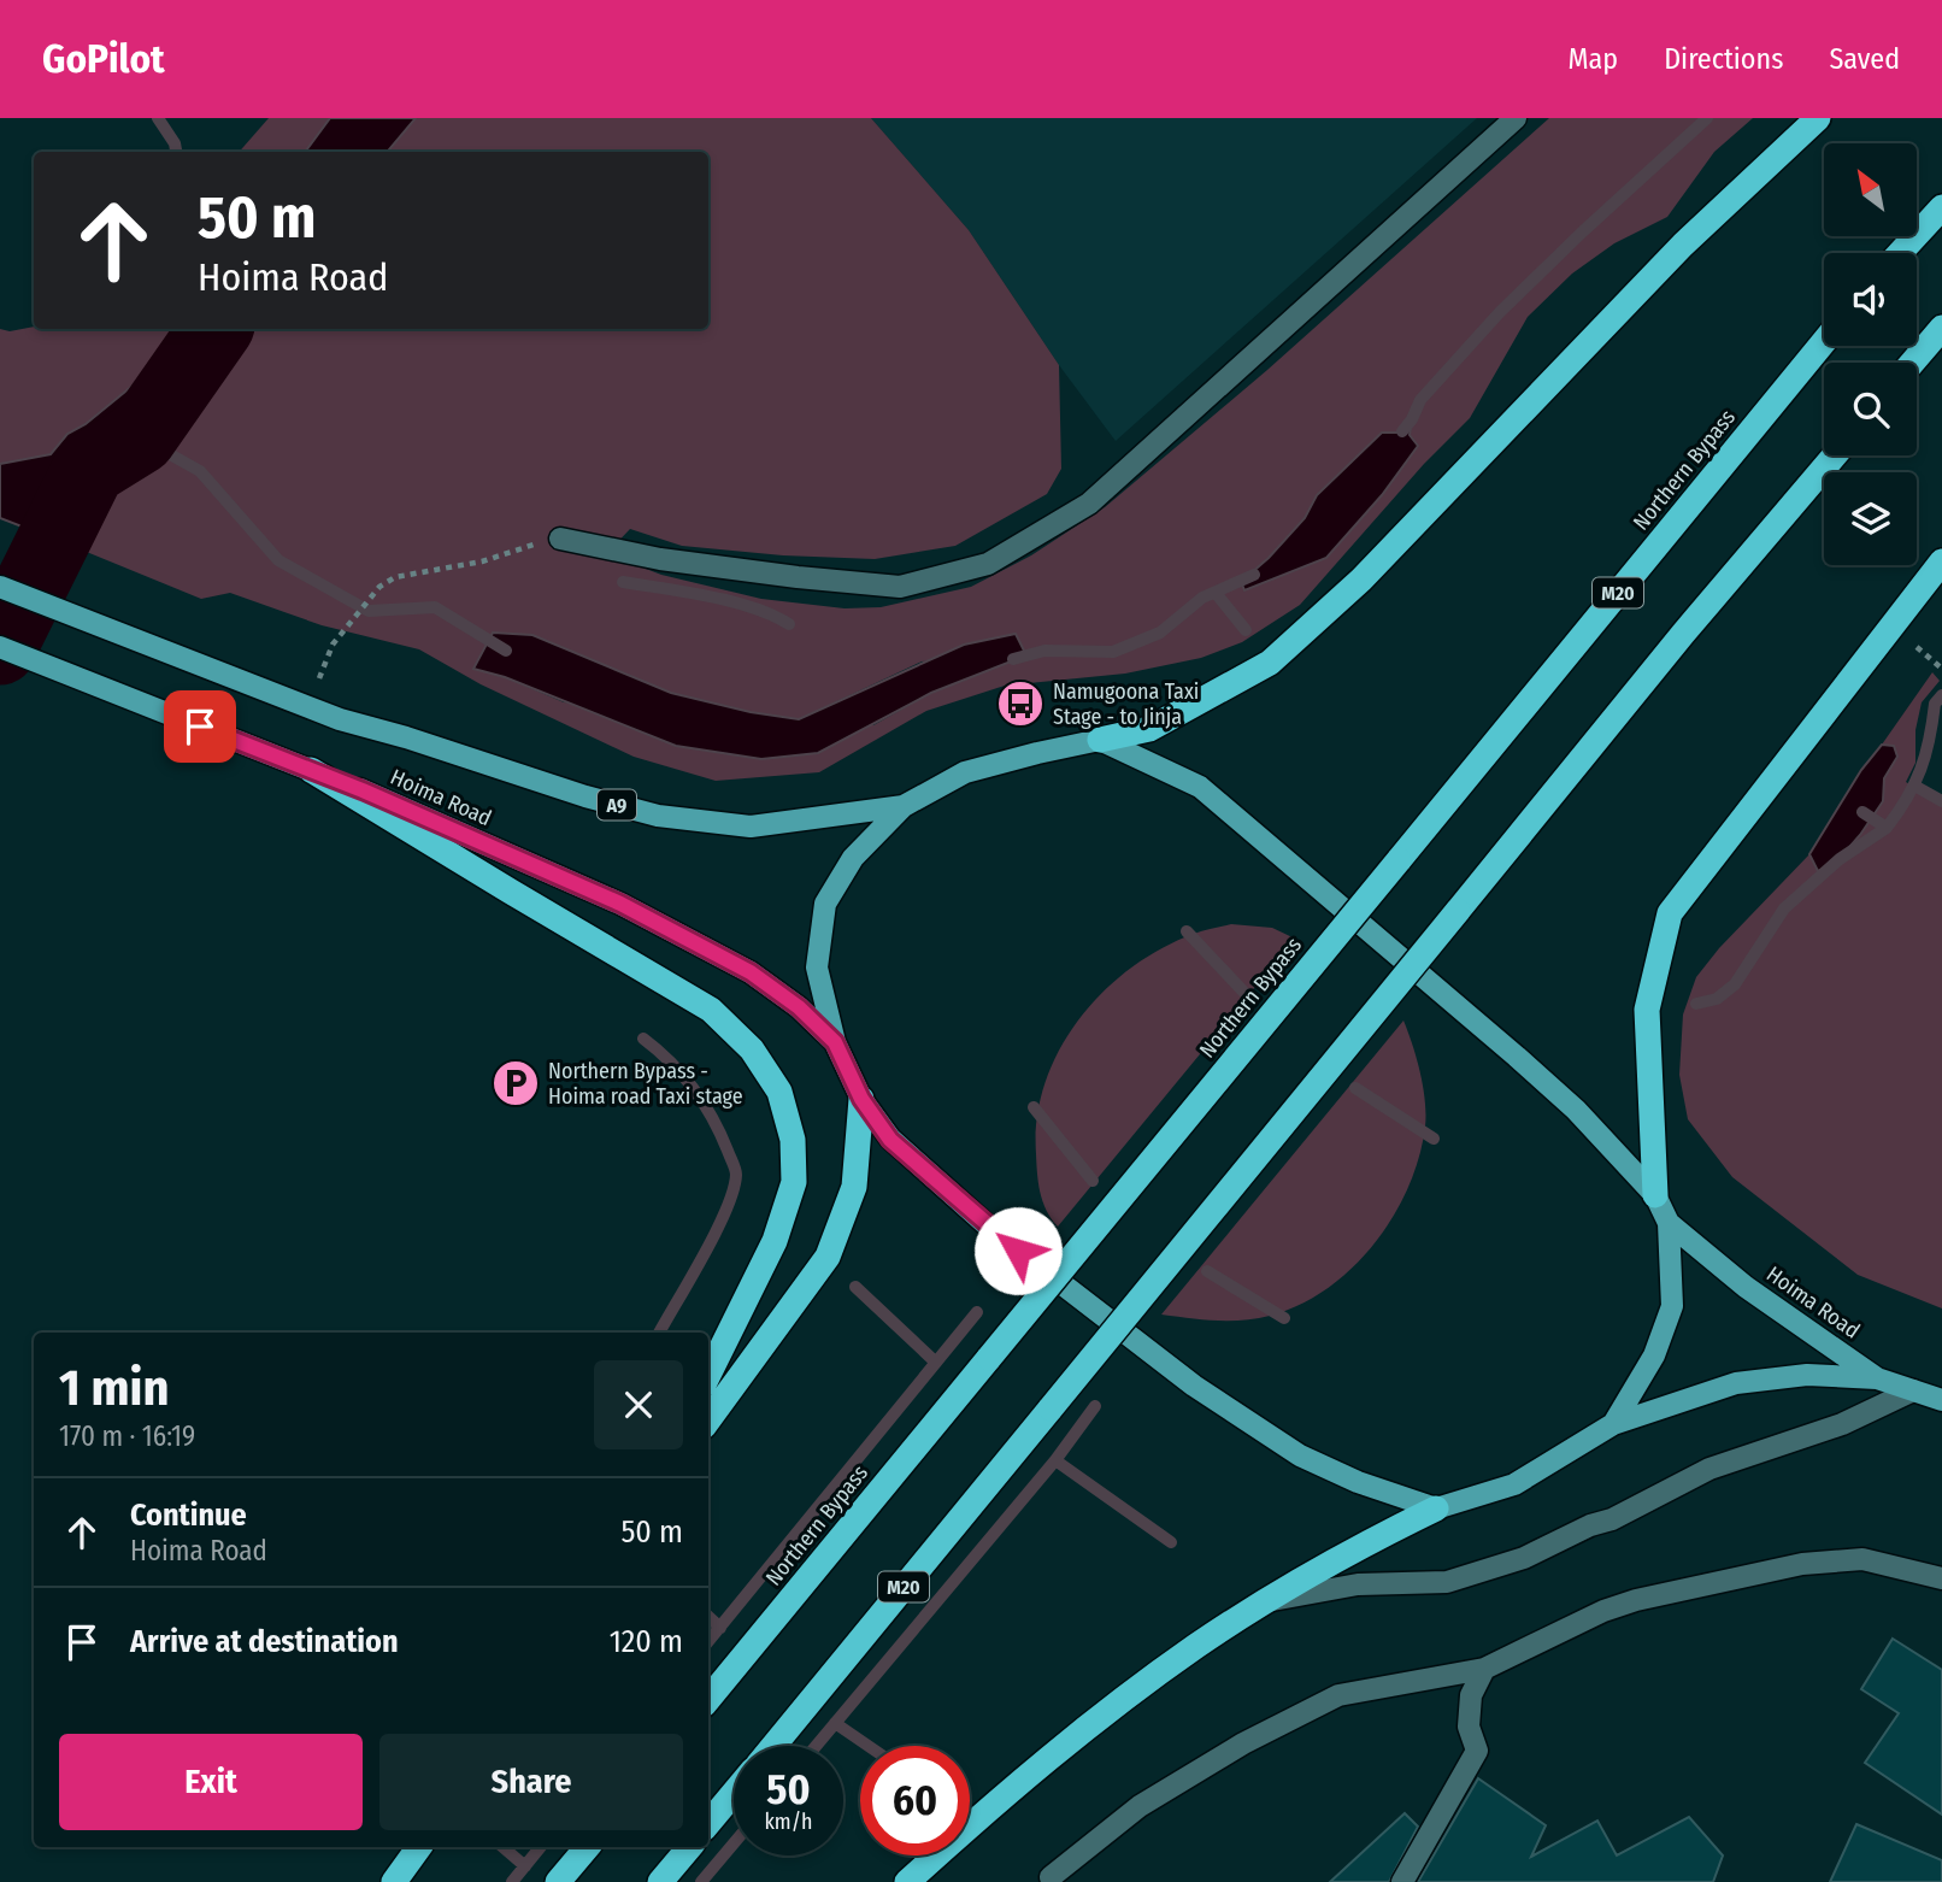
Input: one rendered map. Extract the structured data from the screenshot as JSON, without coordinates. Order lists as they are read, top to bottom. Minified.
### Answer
{"streets":{"highway":["Northern Bypass","M20"],"main road":["Hoima Road","A9"]},"places":{"bus stop":["Namugoona Taxi Stage - to Jinja"],"parking":["Northern Bypass - Hoima road Taxi stage"]},"north":"top left","page":{"header":"GoPilot","nav":["Map","Directions","Saved"],"turn":["50 m","Hoima Road"],"heading":["1 min","170 m · 16:19"],"list":[{"name":"Continue","note":"Hoima Road","value":"50 m"},{"name":"Arrive at destination","value":"120 m"}],"buttons":["Exit","Share"],"speed":"50 km/h","limit":"60"}}
